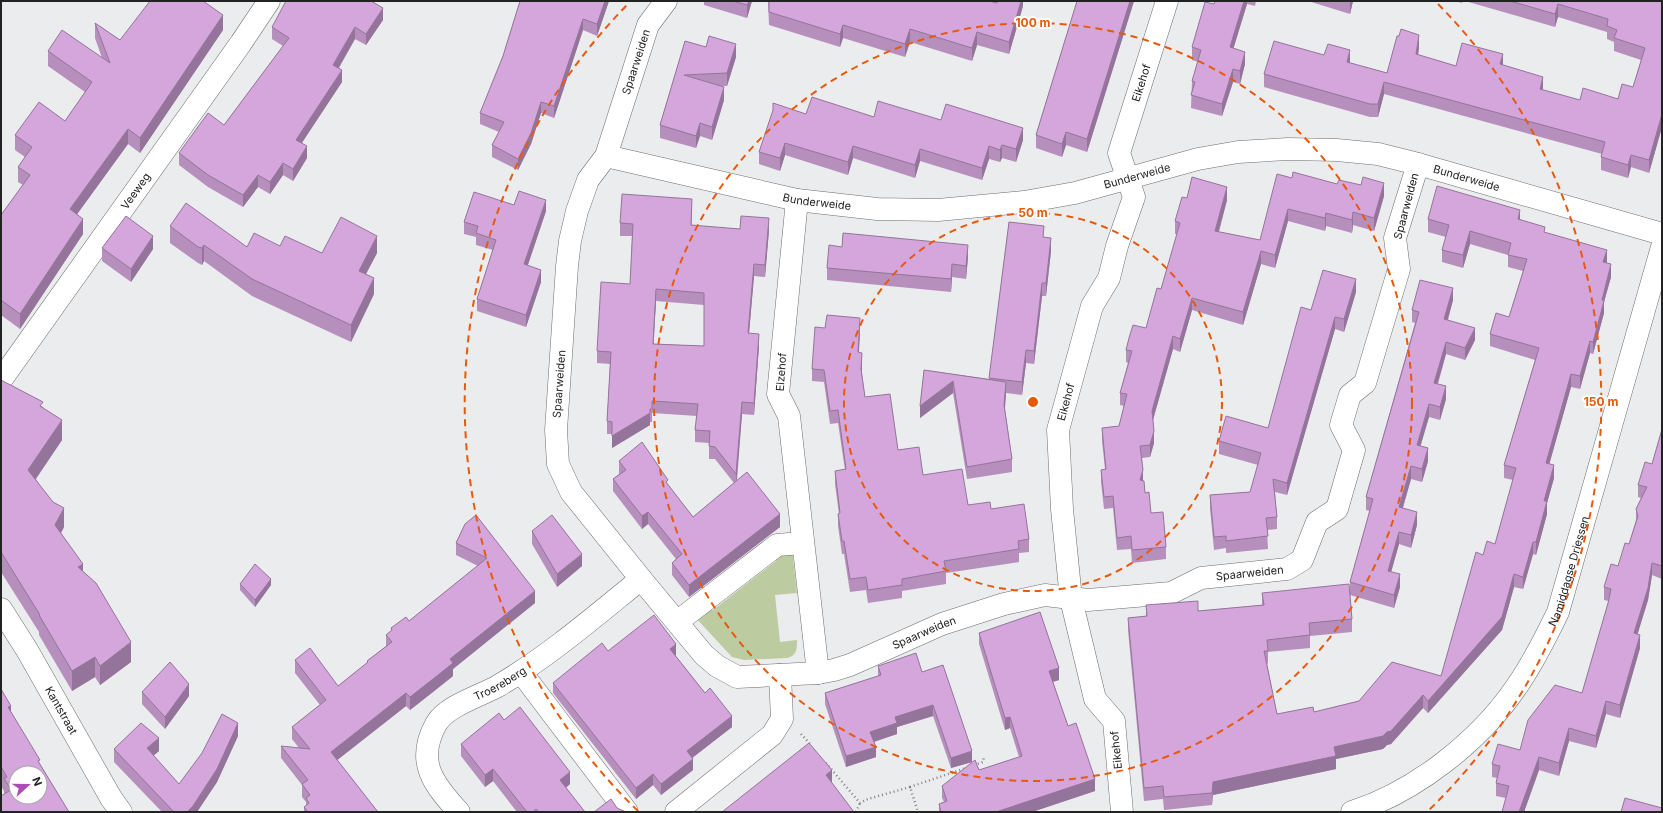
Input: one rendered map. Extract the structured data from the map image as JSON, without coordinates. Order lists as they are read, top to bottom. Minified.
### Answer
{"streets":{"street":["Spaarweiden","Eikehof","Bunderweide","Veeweg","Elzehof","Namiddagse Driessen","Troereberg","Kantstraat"]},"crossings":[["Spaarweiden","Eikehof"],["Spaarweiden","Bunderweide"],["Spaarweiden","Elzehof"],["Spaarweiden","Troereberg"],["Eikehof","Bunderweide"],["Bunderweide","Elzehof"]],"north":"right","rings":["100 m","50 m","150 m"]}
